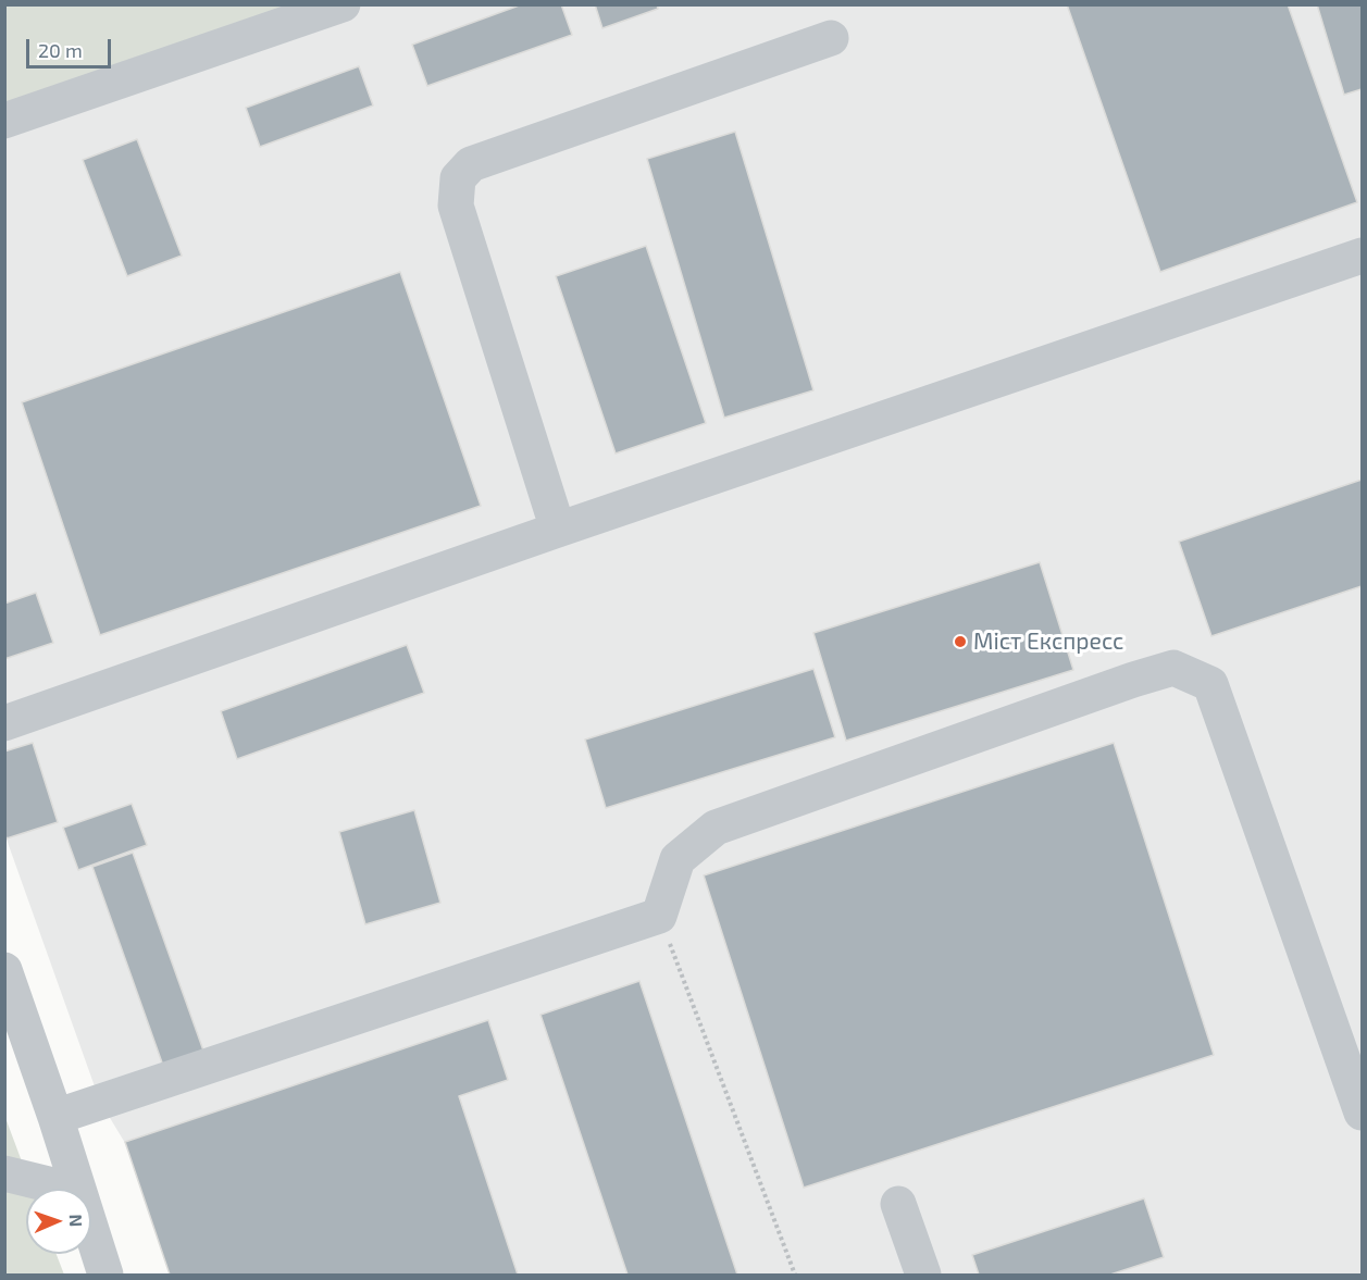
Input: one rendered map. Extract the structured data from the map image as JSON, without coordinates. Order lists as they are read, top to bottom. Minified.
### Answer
{"places":["Міст Експресс"],"scale_bar":"20 m","north":"right"}
